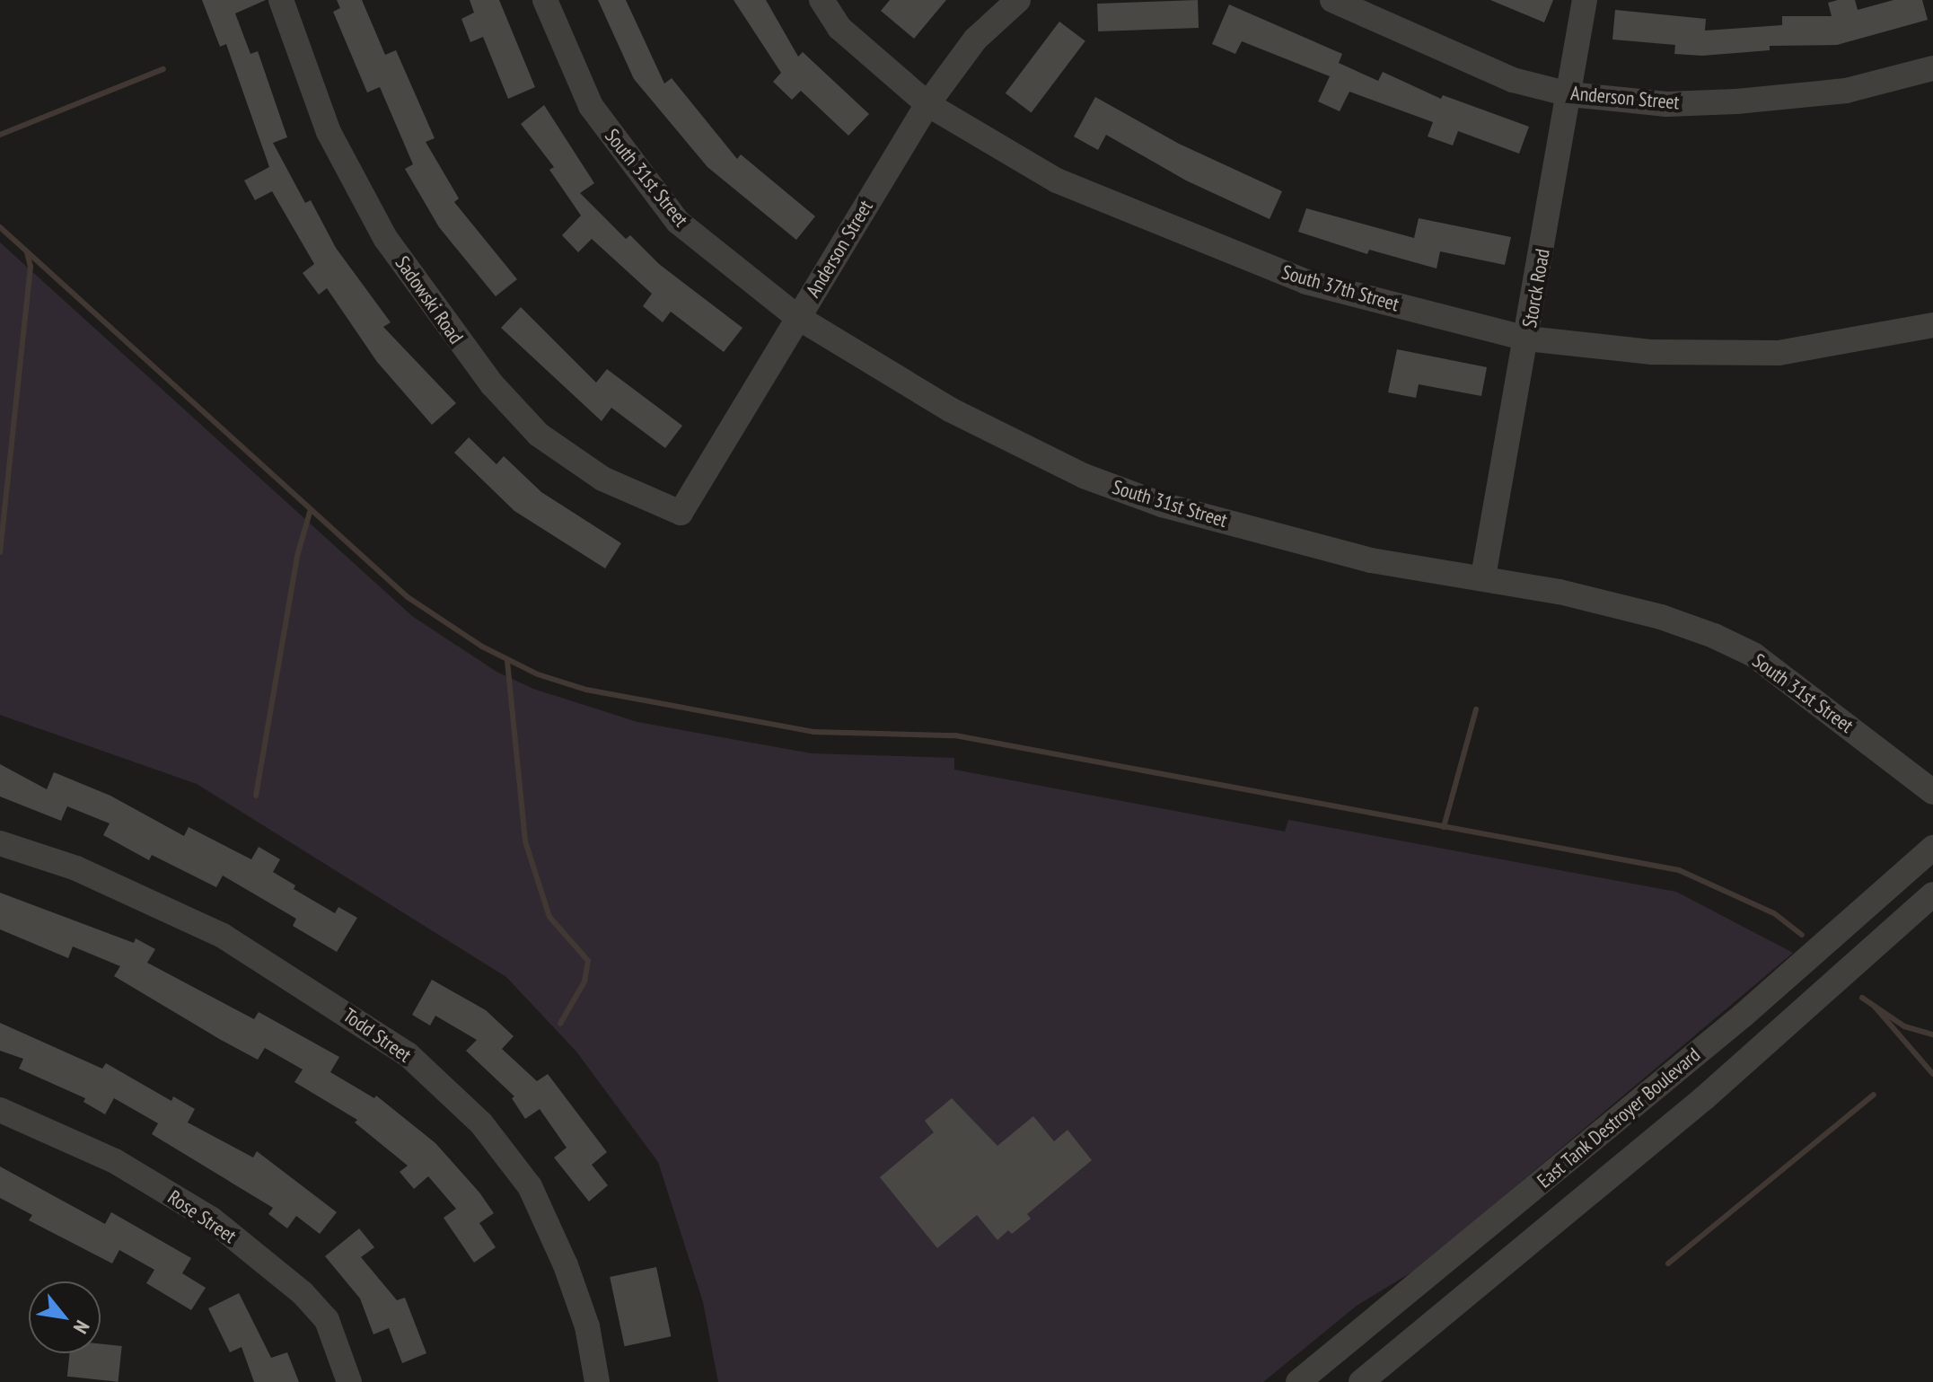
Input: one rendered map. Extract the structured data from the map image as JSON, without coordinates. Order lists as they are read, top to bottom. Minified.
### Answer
{"streets":{"street":["Anderson Street","South 31st Street","South 37th Street","Storck Road","Sadowski Road","Todd Street","East Tank Destroyer Boulevard","Rose Street"]},"crossings":[["Anderson Street","South 31st Street"],["Anderson Street","South 37th Street"],["Anderson Street","Storck Road"],["Anderson Street","Sadowski Road"],["South 31st Street","Storck Road"],["South 37th Street","Storck Road"]],"north":"bottom right"}
